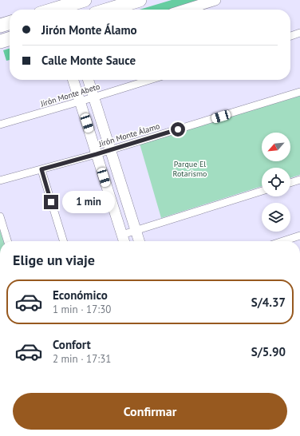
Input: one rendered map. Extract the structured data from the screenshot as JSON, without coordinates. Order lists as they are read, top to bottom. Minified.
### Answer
{"streets":{"street":["Jirón Monte Abeto","Jirón Monte Álamo"]},"parks":["Parque El Rotarismo"],"north":"bottom left","page":{"banner":["Jirón Monte Álamo","Calle Monte Sauce"],"bubble":"1 min","heading":"Elige un viaje","list":[{"name":"Económico","note":"1 min · 17:30","value":"S/4.37"},{"name":"Confort","note":"2 min · 17:31","value":"S/5.90"}],"buttons":"Confirmar"}}
